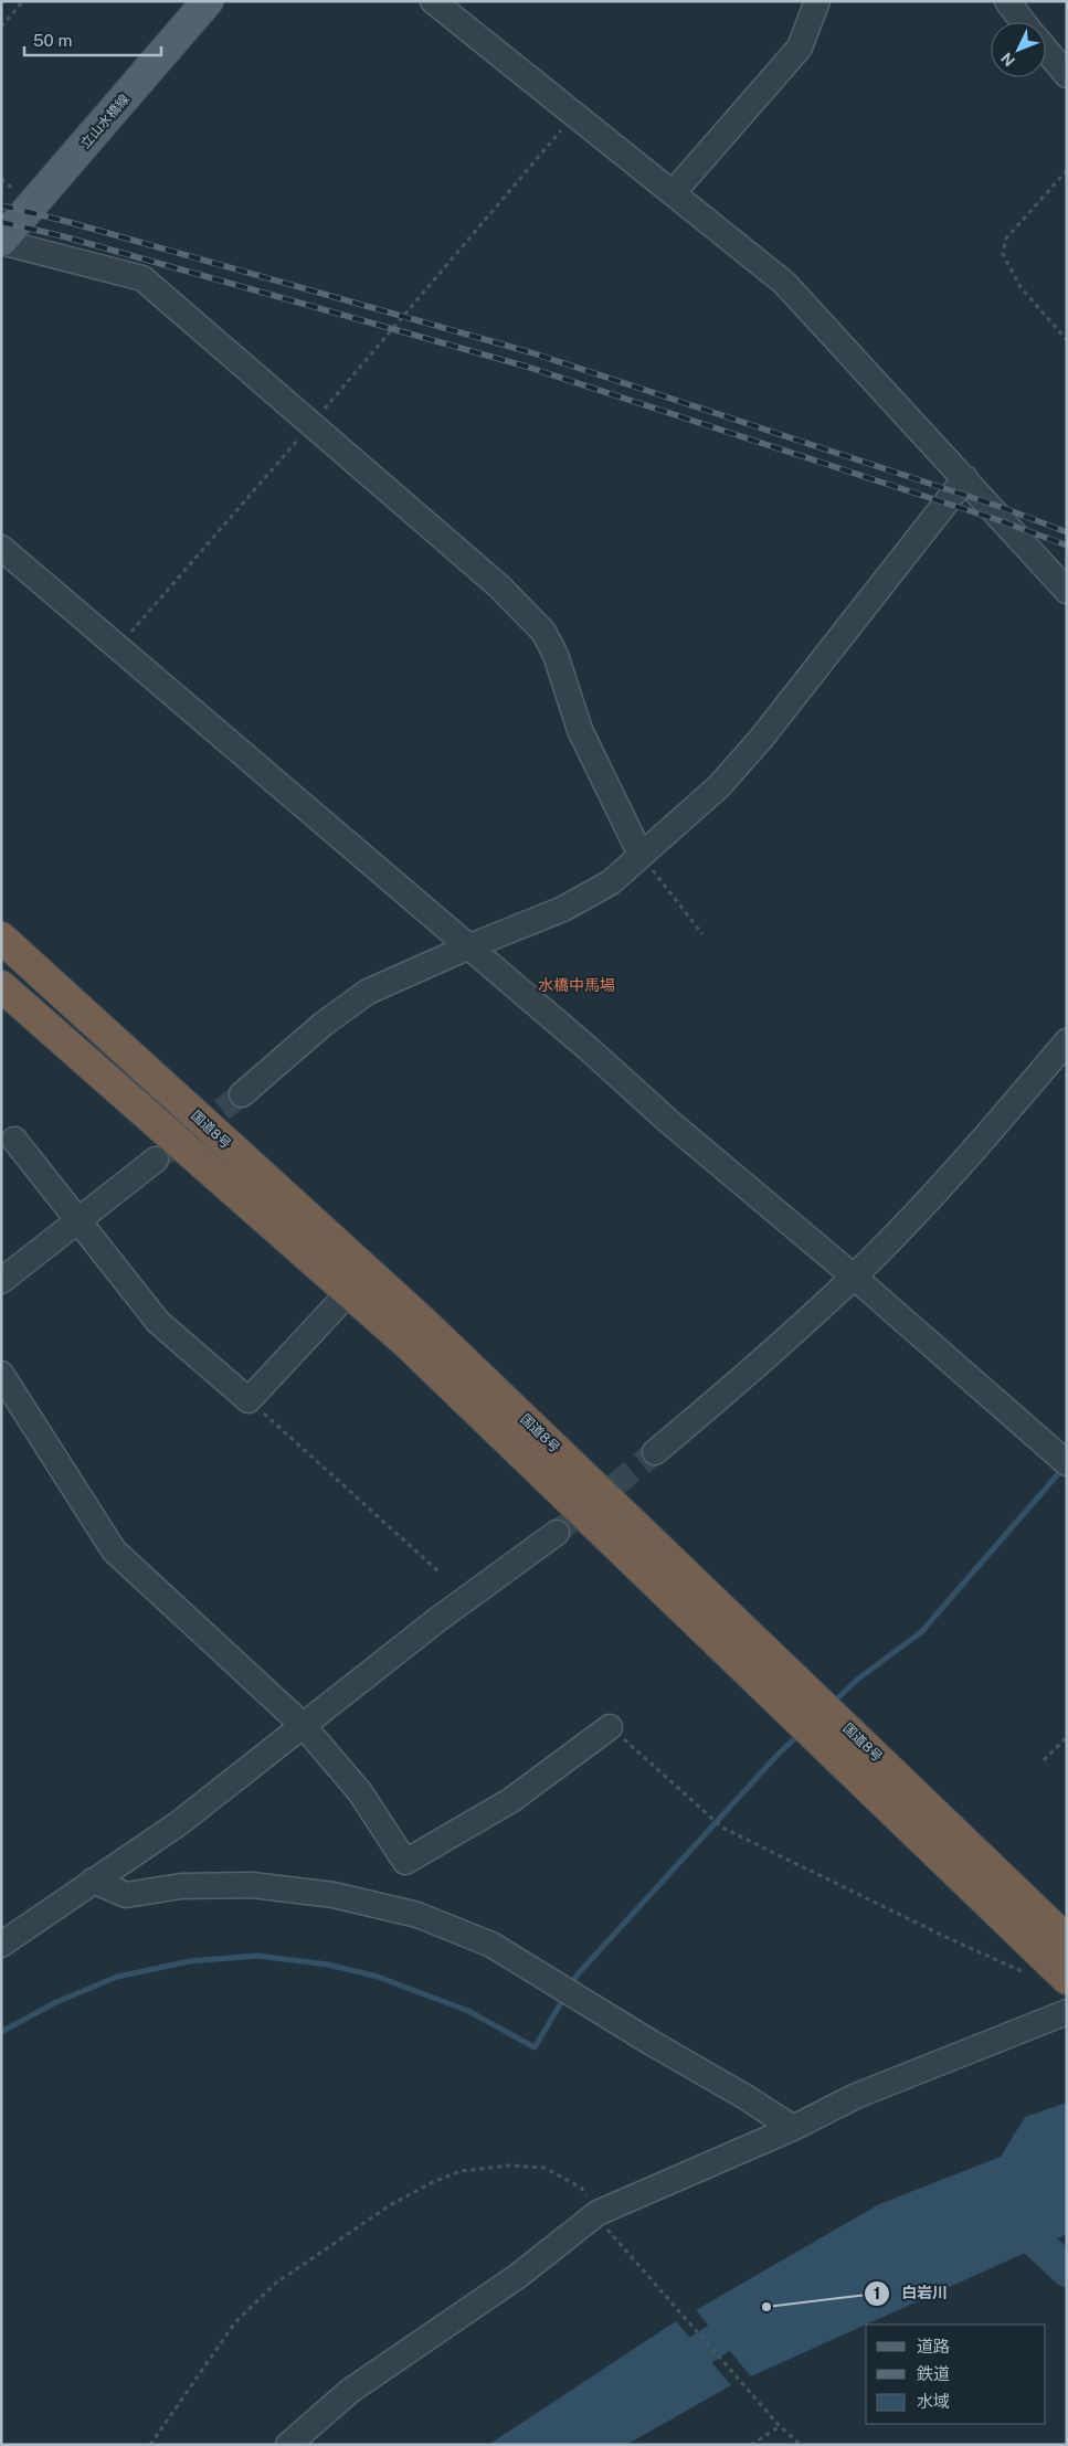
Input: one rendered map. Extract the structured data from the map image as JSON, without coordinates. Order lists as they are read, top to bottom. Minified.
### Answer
{"streets":{"highway":["国道8号"],"main road":["立山水橋線"]},"districts":["水橋中馬場"],"places":["白岩川"],"legend":["道路","鉄道","水域"],"scale_bar":"50 m","north":"bottom left"}
